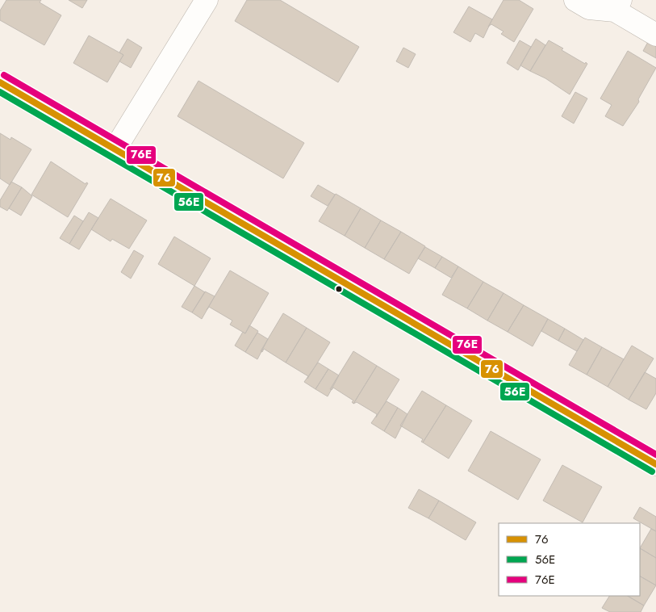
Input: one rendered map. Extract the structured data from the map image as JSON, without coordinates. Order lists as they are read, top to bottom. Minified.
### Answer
{"lines":["transit line 76E","transit line 76","transit line 56E"],"legend":["76","56E","76E"]}
